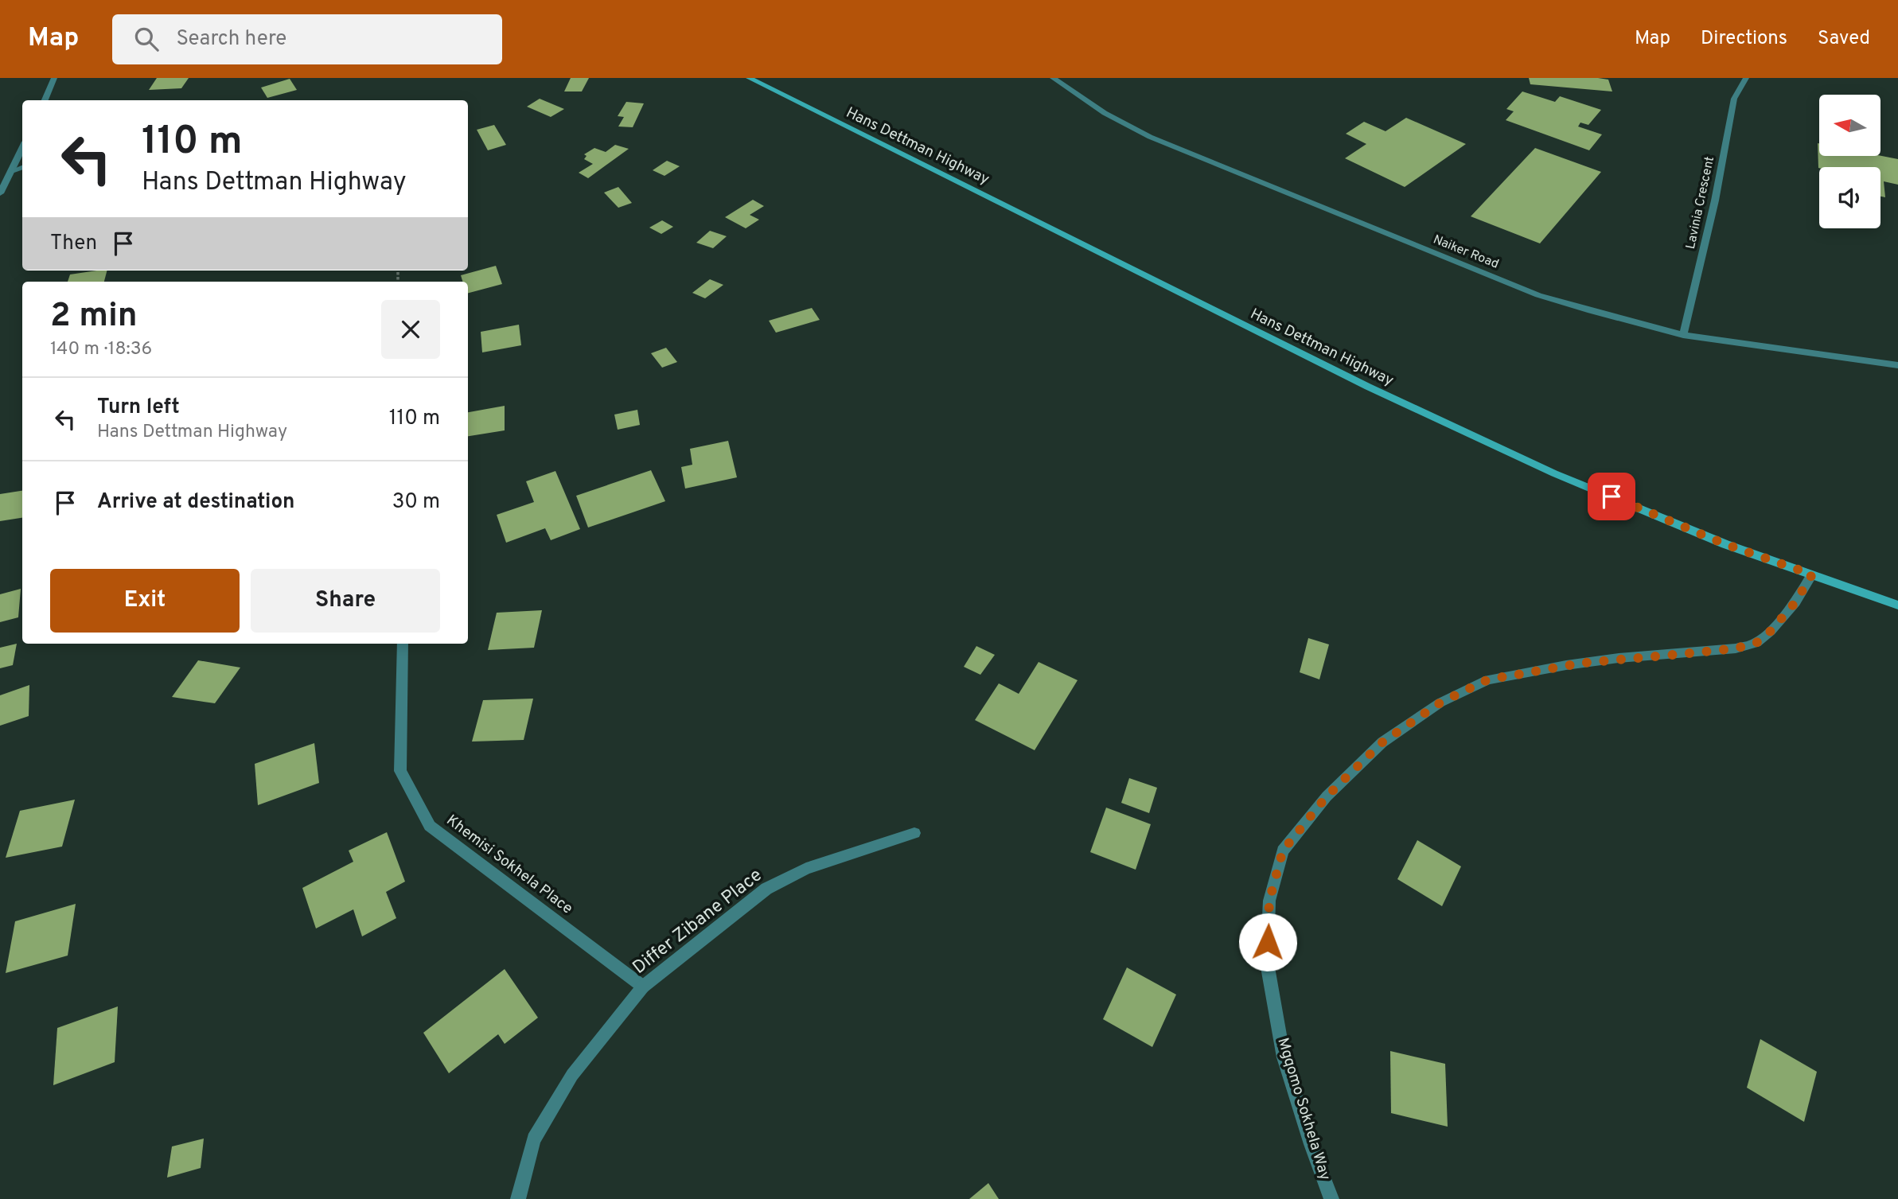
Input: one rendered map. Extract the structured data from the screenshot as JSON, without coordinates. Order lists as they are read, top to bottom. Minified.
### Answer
{"streets":{"street":["Hans Dettman Highway","Lavinia Crescent","Naiker Road","Khemisi Sokhela Place","Differ Zibane Place","Mgqomo Sokhela Way"]},"crossings":[["Hans Dettman Highway","Mgqomo Sokhela Way"],["Lavinia Crescent","Naiker Road"],["Khemisi Sokhela Place","Differ Zibane Place"]],"north":"left","page":{"header":"Map","search":"Search here","nav":["Map","Directions","Saved"],"turn":["110 m","Hans Dettman Highway"],"then":"Then","heading":["2 min","140 m · 18:36"],"list":[{"name":"Turn left","note":"Hans Dettman Highway","value":"110 m"},{"name":"Arrive at destination","value":"30 m"}],"buttons":["Exit","Share"]}}
